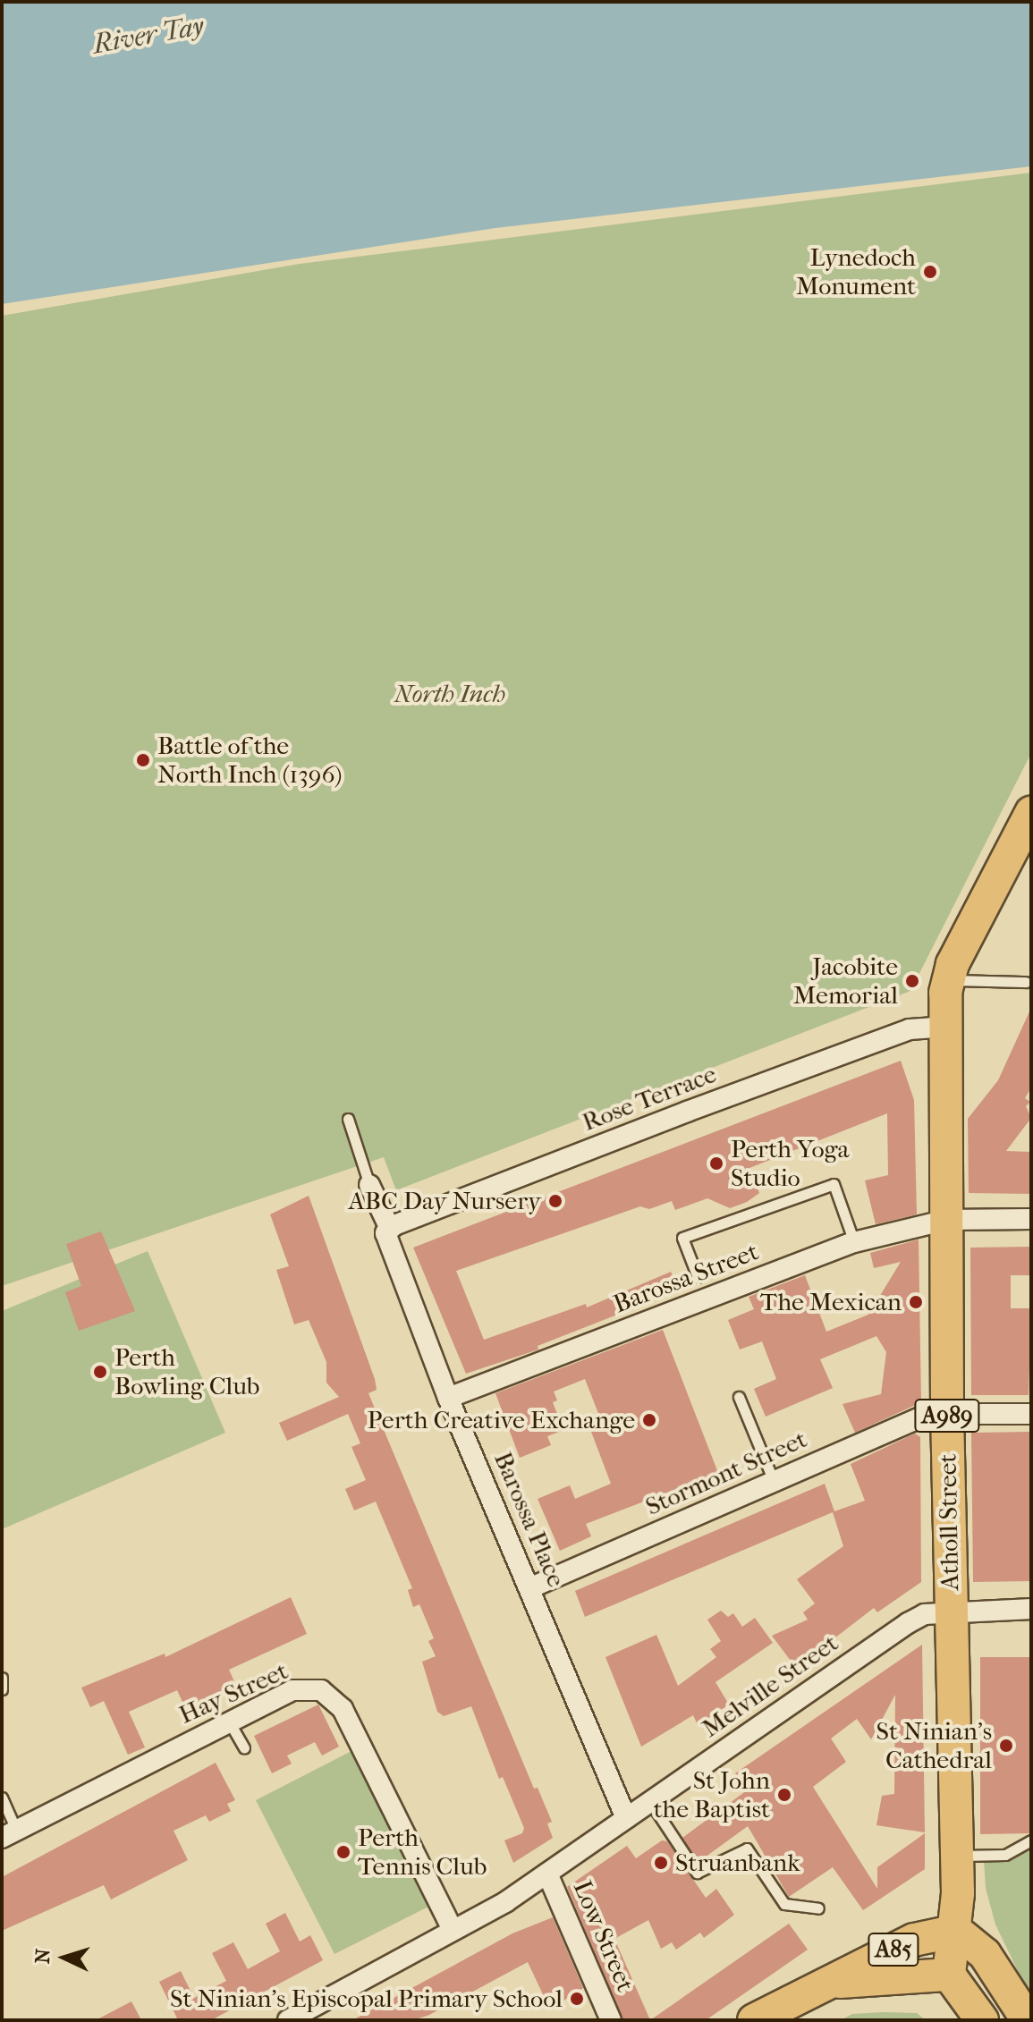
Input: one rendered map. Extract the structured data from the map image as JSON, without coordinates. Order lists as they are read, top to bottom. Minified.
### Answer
{"streets":{"main road":["A989","Atholl Street","A85"],"street":["Rose Terrace","Barossa Street","Stormont Street","Barossa Place","Melville Street","Hay Street","Low Street"]},"crossings":[["Rose Terrace","A989"],["Rose Terrace","Barossa Place"],["Rose Terrace","Atholl Street"],["Barossa Street","Barossa Place"],["Barossa Street","Atholl Street"],["A989","Atholl Street"],["Stormont Street","Barossa Place"],["Stormont Street","Atholl Street"],["Barossa Place","Melville Street"],["Atholl Street","Melville Street"],["Atholl Street","A85"],["Melville Street","Hay Street"],["Melville Street","Low Street"]],"water":["River Tay"],"parks":["North Inch"],"places":["Lynedoch Monument","Battle of the North Inch (1396)","Jacobite Memorial","Perth Yoga Studio","ABC Day Nursery","The Mexican","Perth Bowling Club","Perth Creative Exchange","St Ninian's Cathedral","St John the Baptist","Perth Tennis Club","Struanbank","St Ninian's Episcopal Primary School"],"north":"left"}
